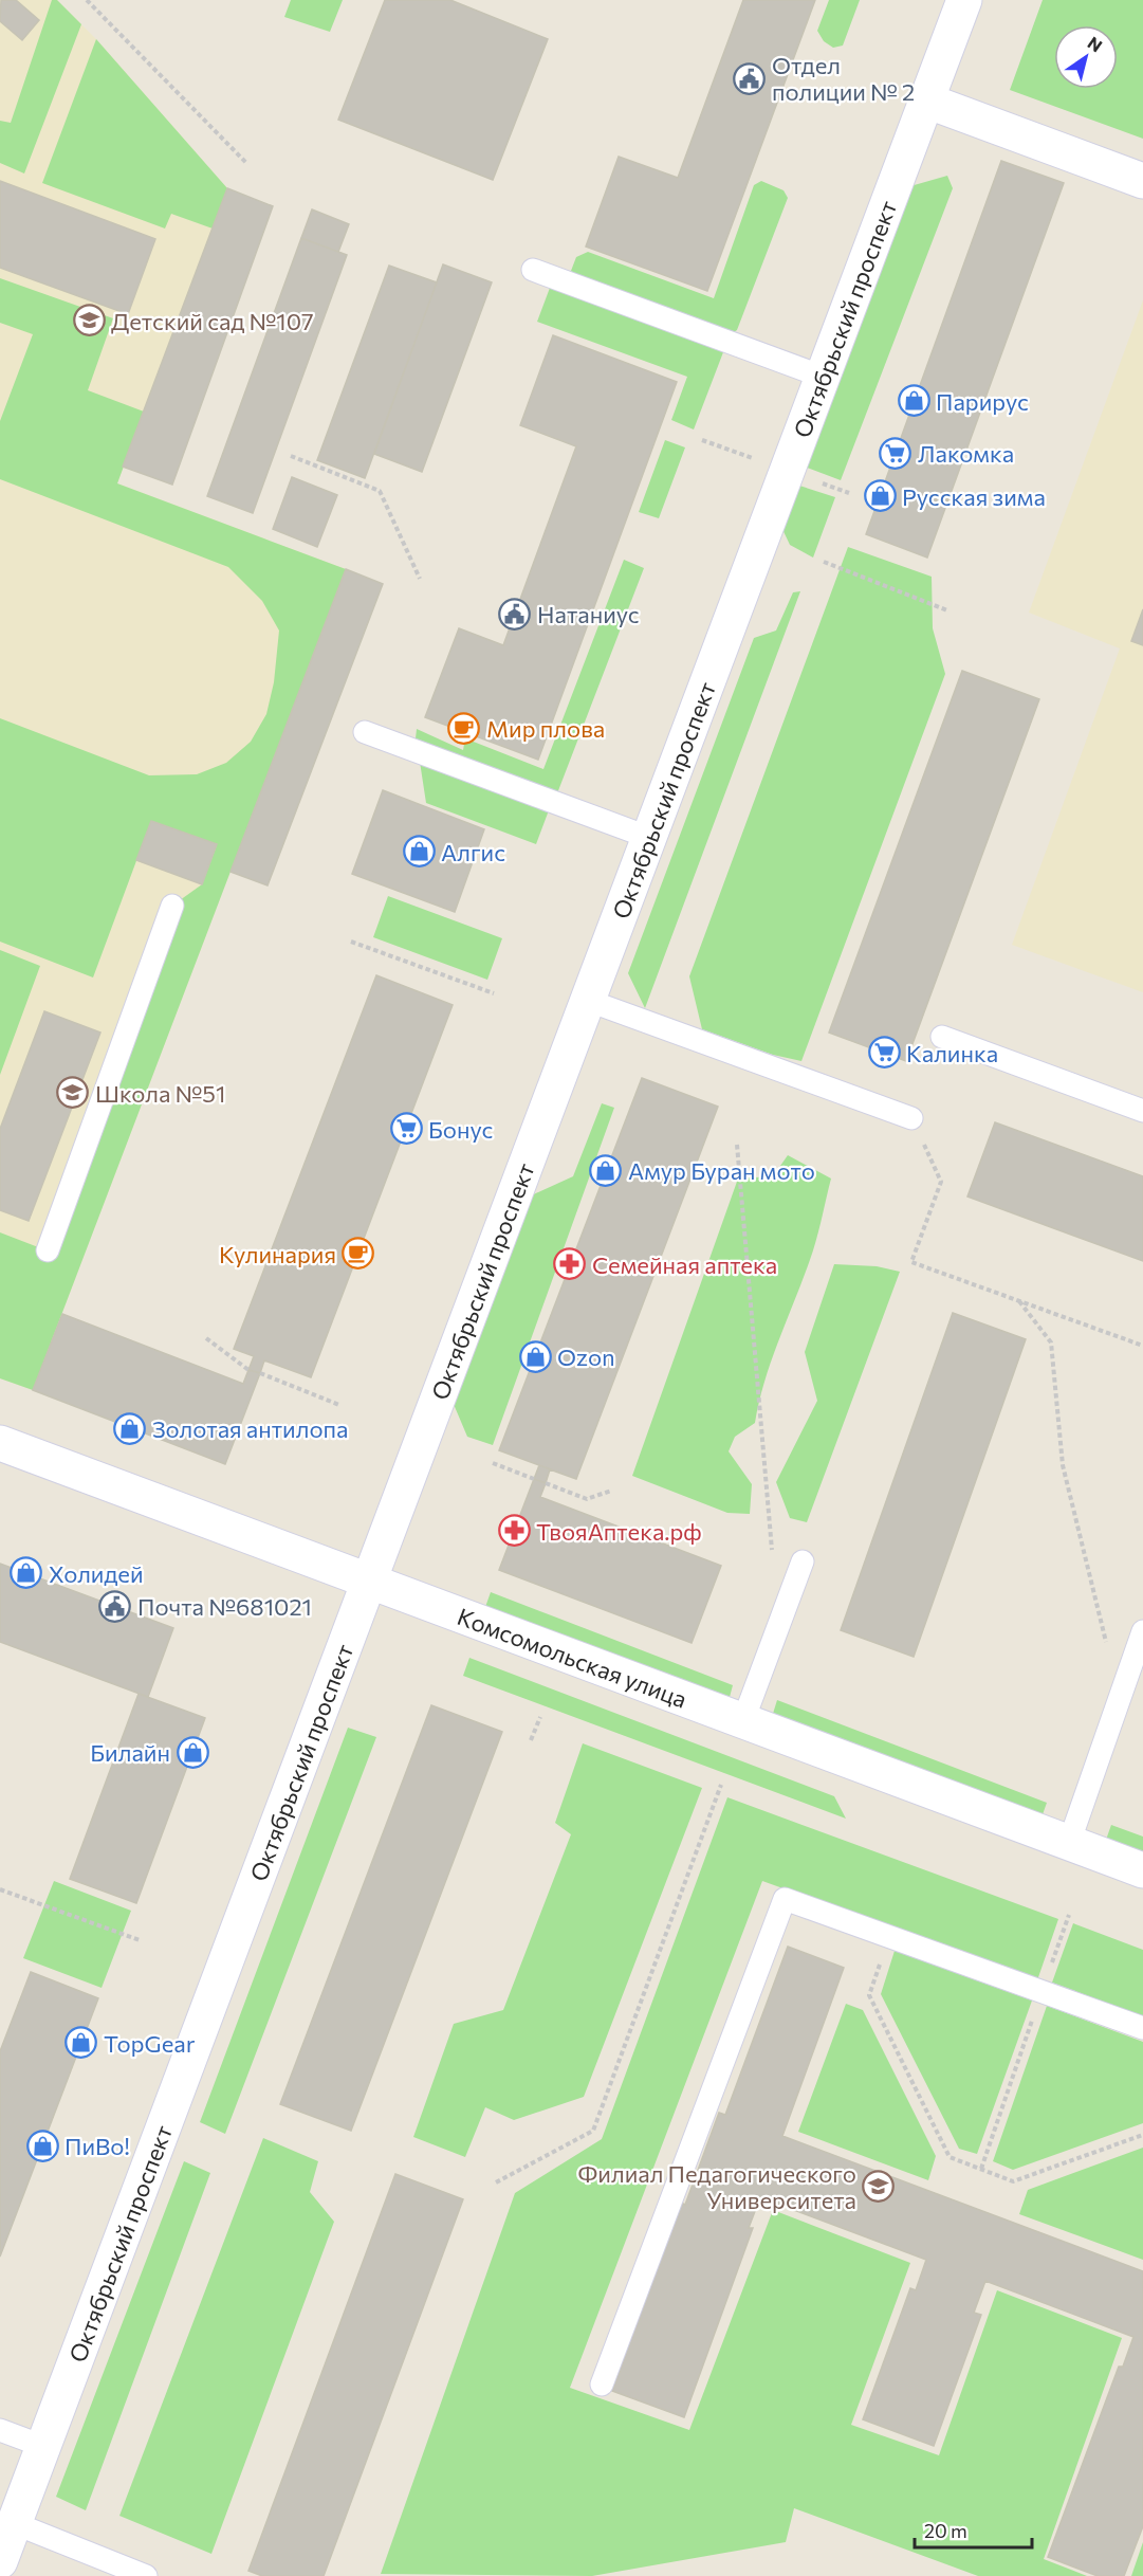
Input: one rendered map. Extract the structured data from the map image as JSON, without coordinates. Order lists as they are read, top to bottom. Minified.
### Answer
{"streets":{"street":["Октябрьский проспект","Комсомольская улица"]},"crossings":[["Октябрьский проспект","Комсомольская улица"]],"places":{"public building":["Отдел полиции № 2","Натаниус","Почта №681021"],"school or university":["Детский сад №107","Школа №51","Филиал Педагогического Университета"],"shop":["Парирус","Русская зима","Алгис","Амур Буран мото","Ozon","Золотая антилопа","Холидей","Билайн","TopGear","ПиВо!"],"supermarket":["Лакомка","Калинка","Бонус"],"cafe":["Мир плова","Кулинария"],"pharmacy":["Семейная аптека","ТвояАптека.рф"]},"scale_bar":"20 m","north":"top right"}
